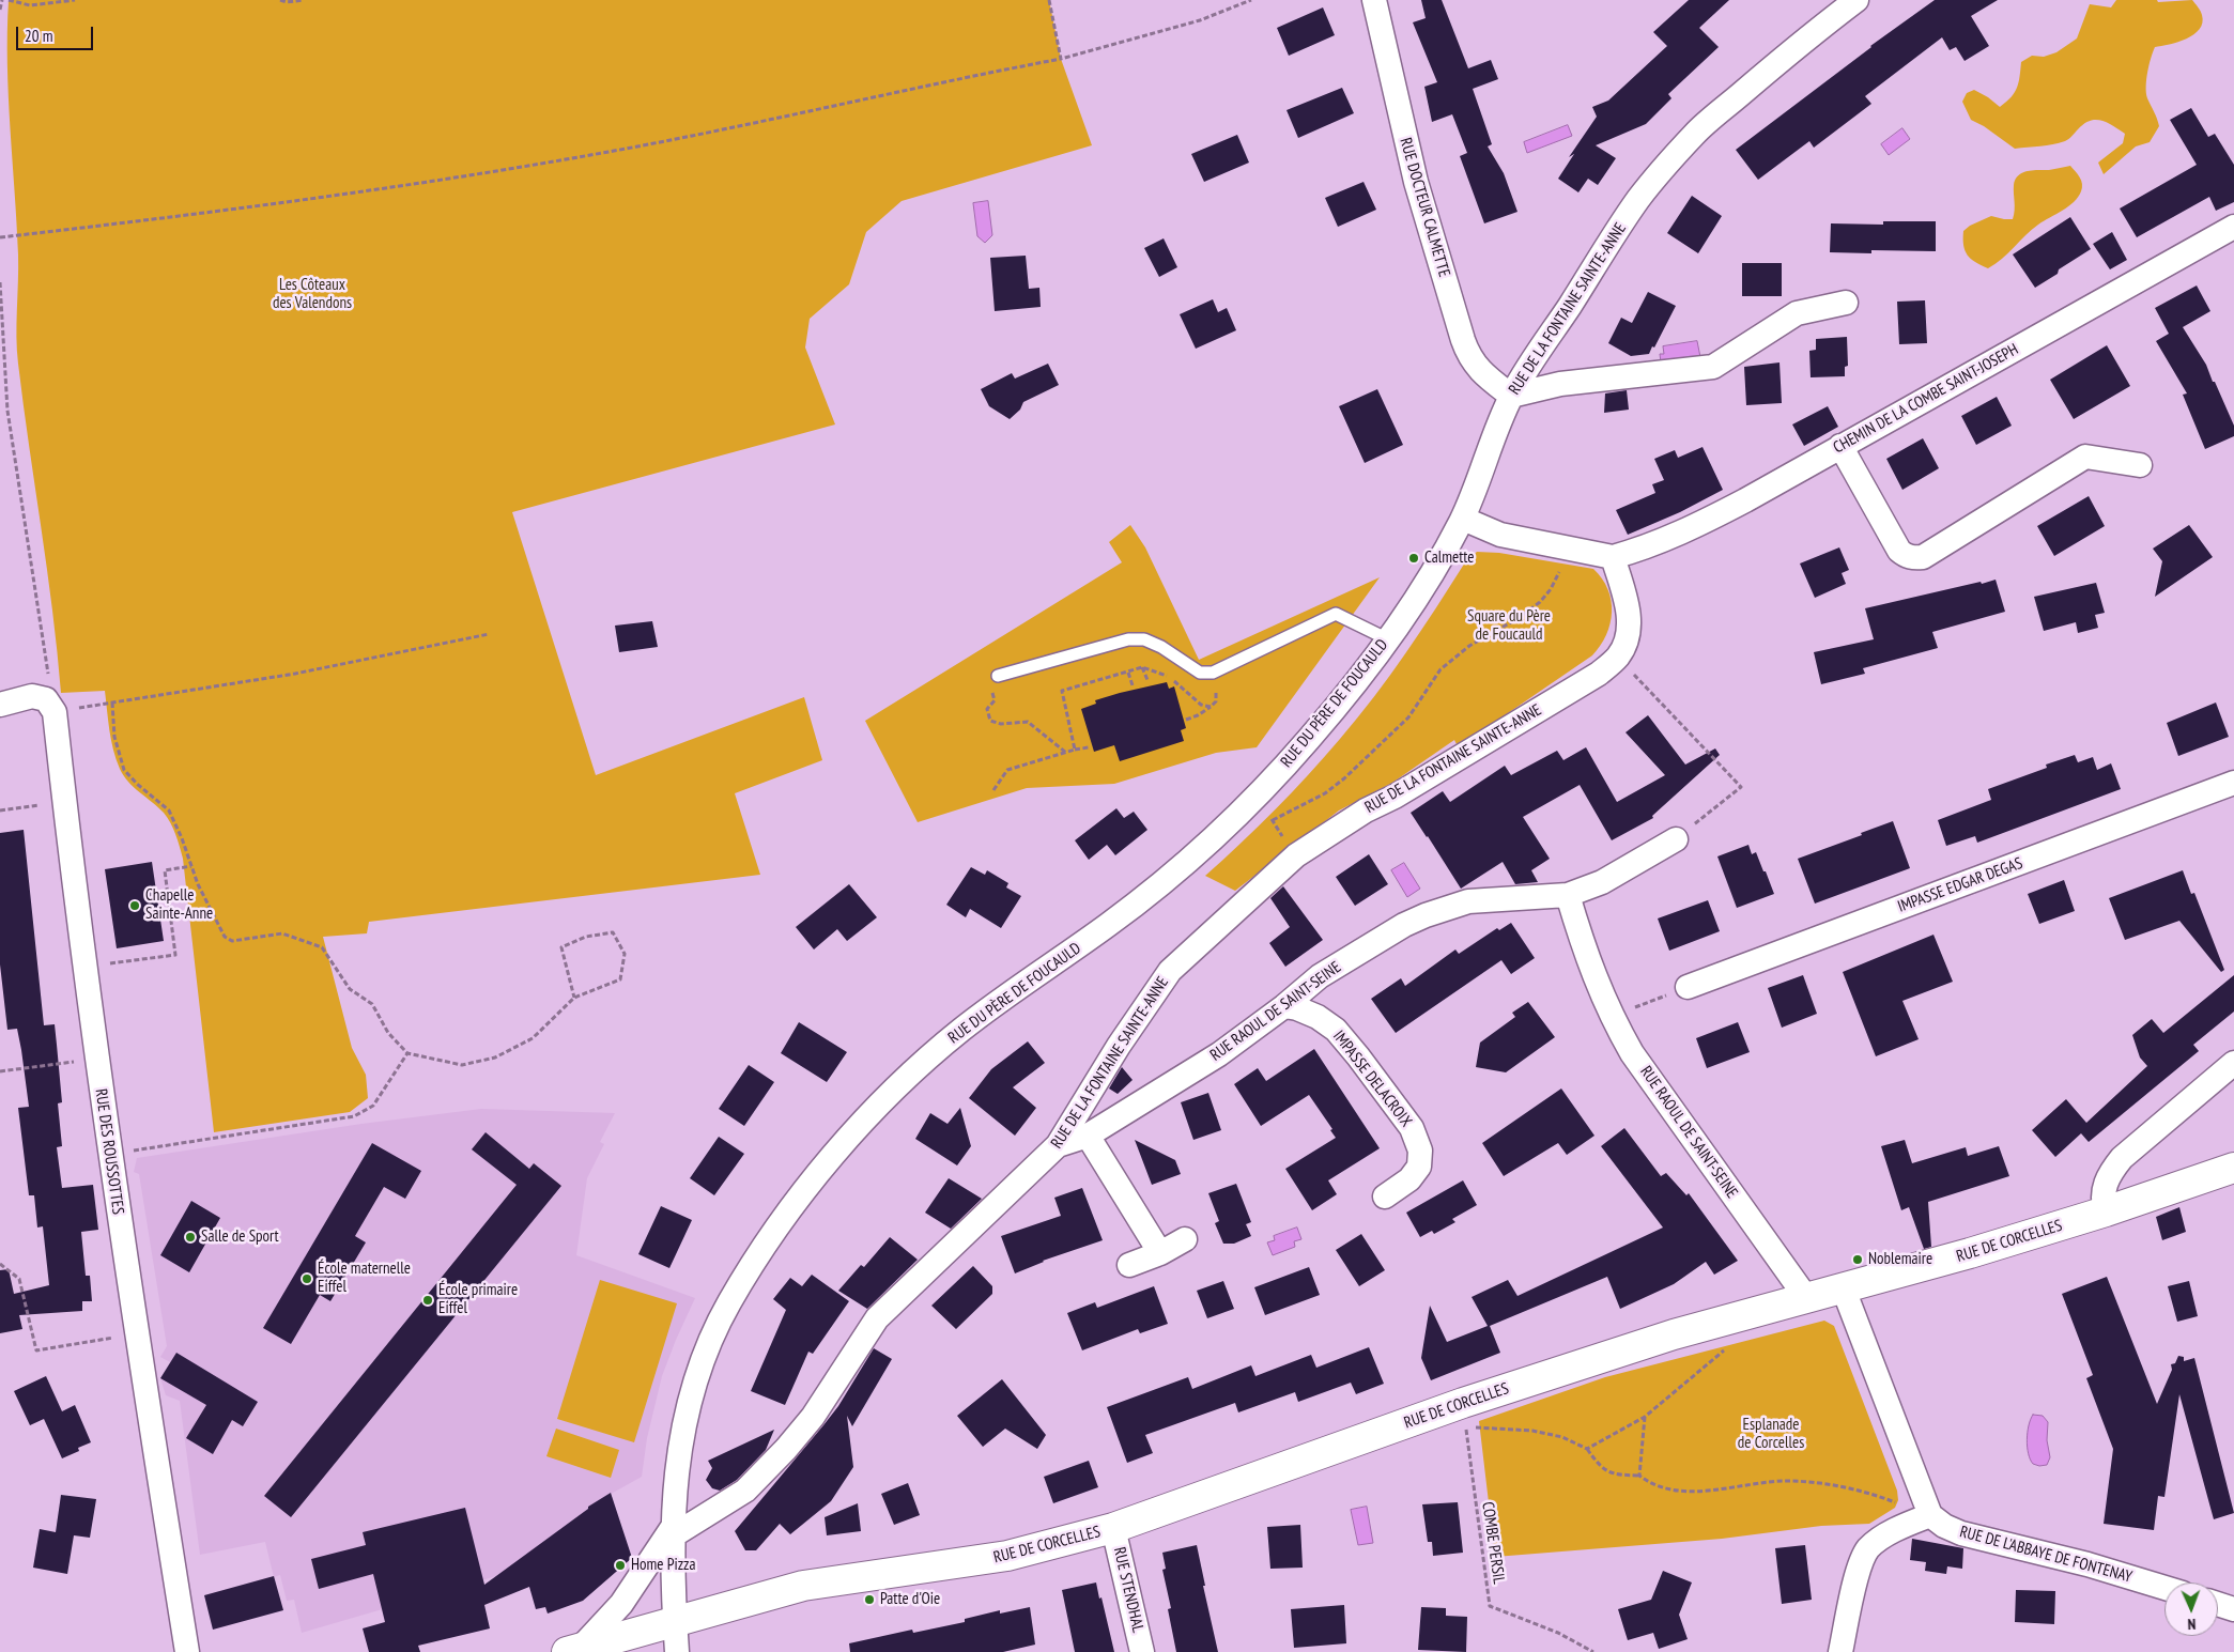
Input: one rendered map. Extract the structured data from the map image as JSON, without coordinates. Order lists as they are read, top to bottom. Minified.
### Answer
{"streets":{"main road":["RUE DE CORCELLES"],"street":["RUE DOCTEUR CALMETTE","RUE DE LA FONTAINE SAINTE-ANNE","CHEMIN DE LA COMBE SAINT-JOSEPH","RUE DU PÈRE DE FOUCAULD","IMPASSE EDGAR DEGAS","RUE RAOUL DE SAINT-SEINE","IMPASSE DELACROIX","RUE DES ROUSSOTTES","RUE DE L'ABBAYE DE FONTENAY","RUE STENDHAL"],"path":["COMBE PERSIL"]},"crossings":[["RUE DOCTEUR CALMETTE","RUE DE LA FONTAINE SAINTE-ANNE"],["RUE DE LA FONTAINE SAINTE-ANNE","CHEMIN DE LA COMBE SAINT-JOSEPH"],["RUE DE LA FONTAINE SAINTE-ANNE","RUE DU PÈRE DE FOUCAULD"],["RUE DE LA FONTAINE SAINTE-ANNE","RUE RAOUL DE SAINT-SEINE"],["RUE DU PÈRE DE FOUCAULD","RUE DE CORCELLES"],["RUE RAOUL DE SAINT-SEINE","IMPASSE DELACROIX"],["RUE RAOUL DE SAINT-SEINE","RUE DE CORCELLES"],["RUE DE CORCELLES","COMBE PERSIL"],["RUE DE CORCELLES","RUE STENDHAL"]],"parks":["Les Côteaux des Valendons","Square du Père de Foucauld","Esplanade de Corcelles"],"places":["Calmette","Chapelle Sainte-Anne","Salle de Sport","Noblemaire","École maternelle Eiffel","École primaire Eiffel","Home Pizza","Patte d'Oie"],"scale_bar":"20 m","north":"bottom"}
